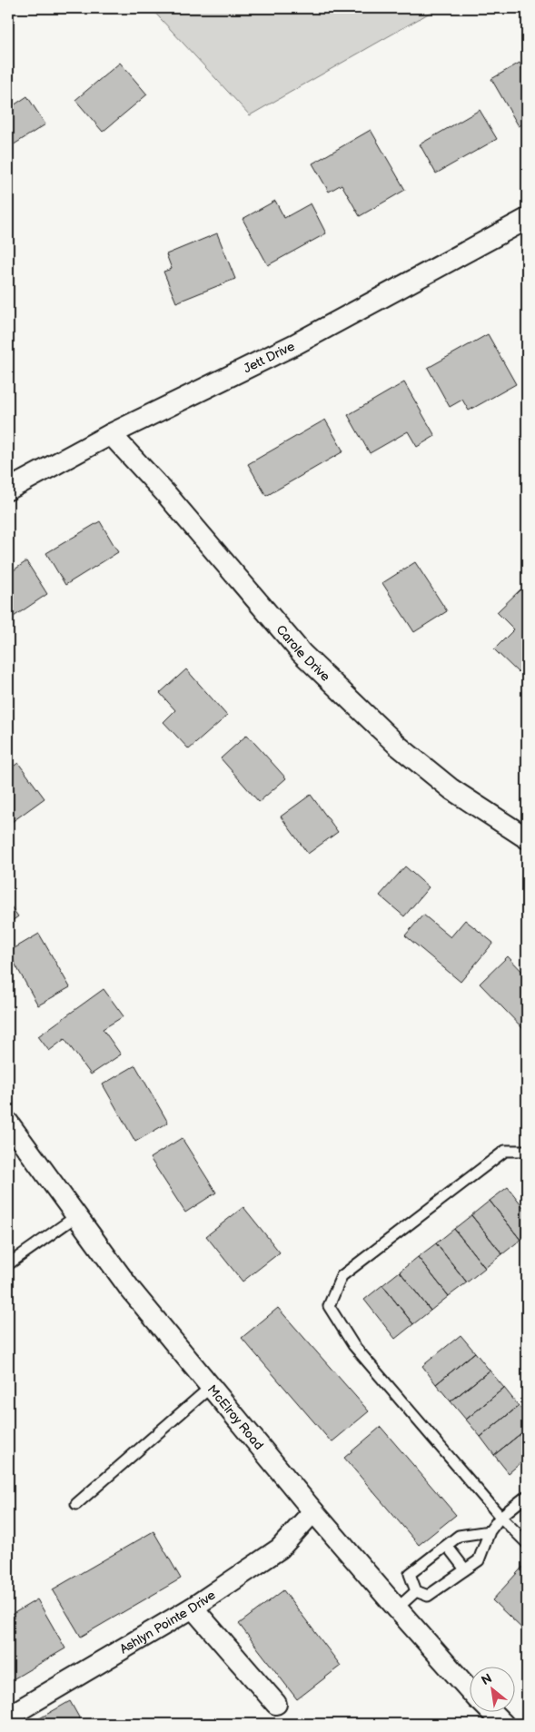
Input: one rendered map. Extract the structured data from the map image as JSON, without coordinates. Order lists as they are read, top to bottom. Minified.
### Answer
{"streets":{"street":["Jett Drive","Carole Drive","McElroy Road","Ashlyn Pointe Drive"]},"crossings":[["Jett Drive","Carole Drive"],["McElroy Road","Ashlyn Pointe Drive"]],"north":"top left"}
